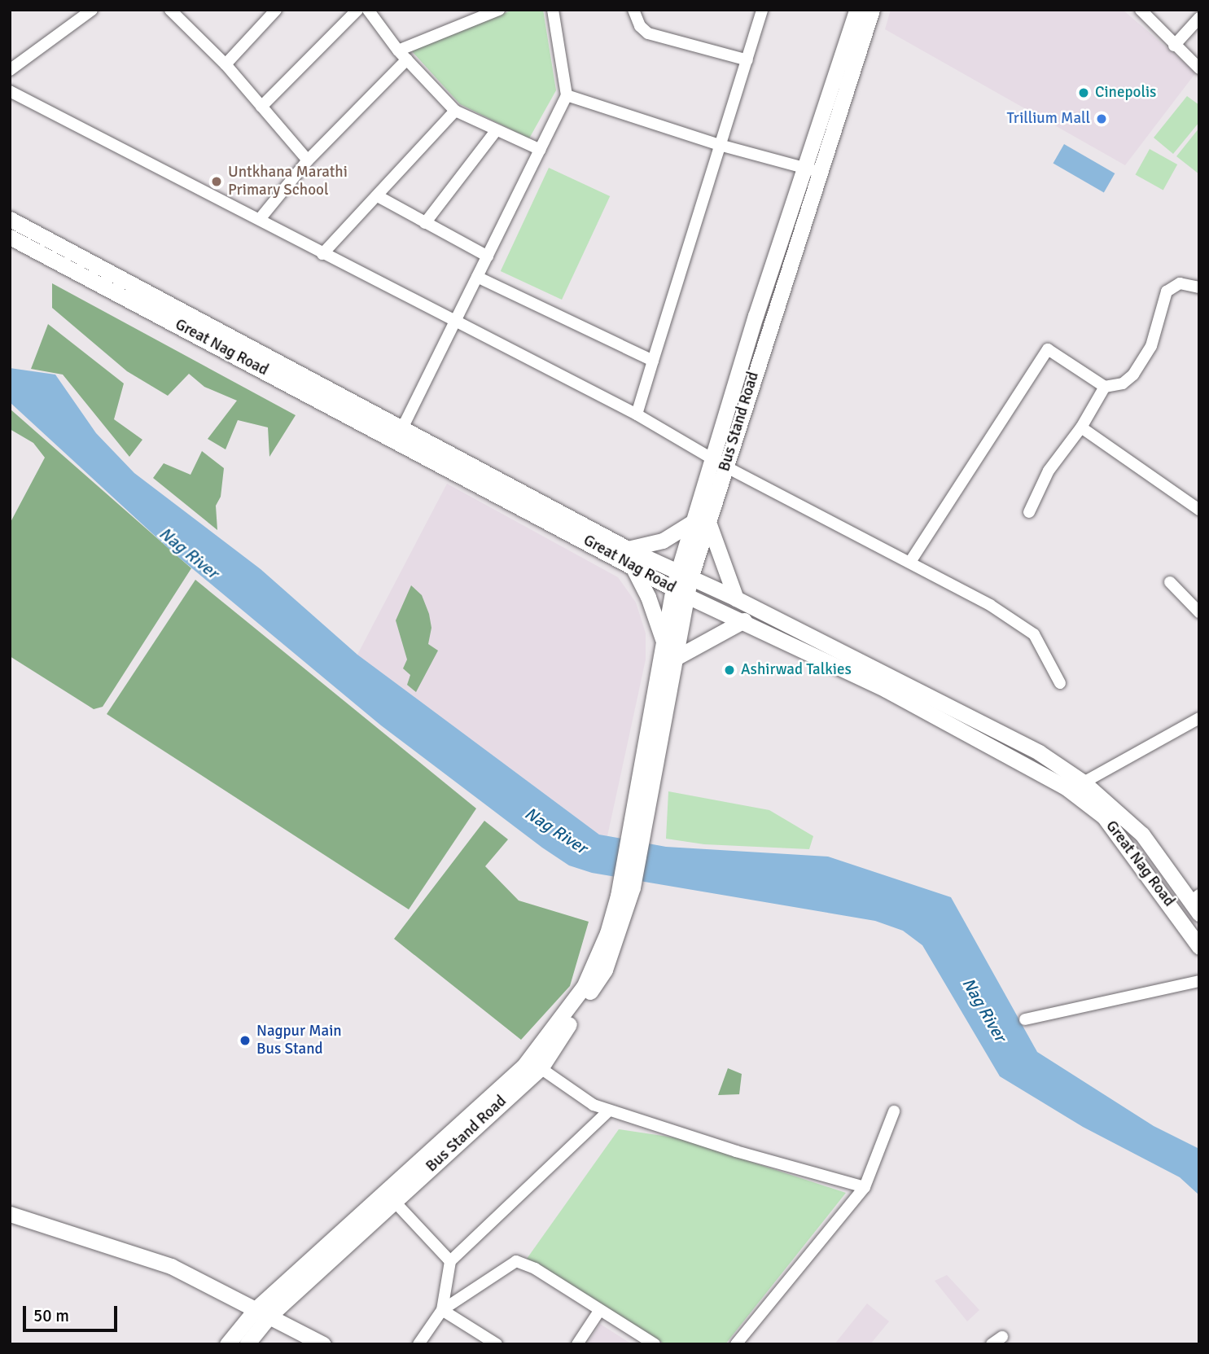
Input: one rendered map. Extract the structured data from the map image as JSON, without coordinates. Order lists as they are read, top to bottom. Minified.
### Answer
{"streets":{"main road":["Great Nag Road","Bus Stand Road"]},"crossings":[["Great Nag Road","Bus Stand Road"]],"water":["Nag River"],"places":["Cinepolis","Trillium Mall","Untkhana Marathi Primary School","Ashirwad Talkies","Nagpur Main Bus Stand"],"scale_bar":"50 m"}
